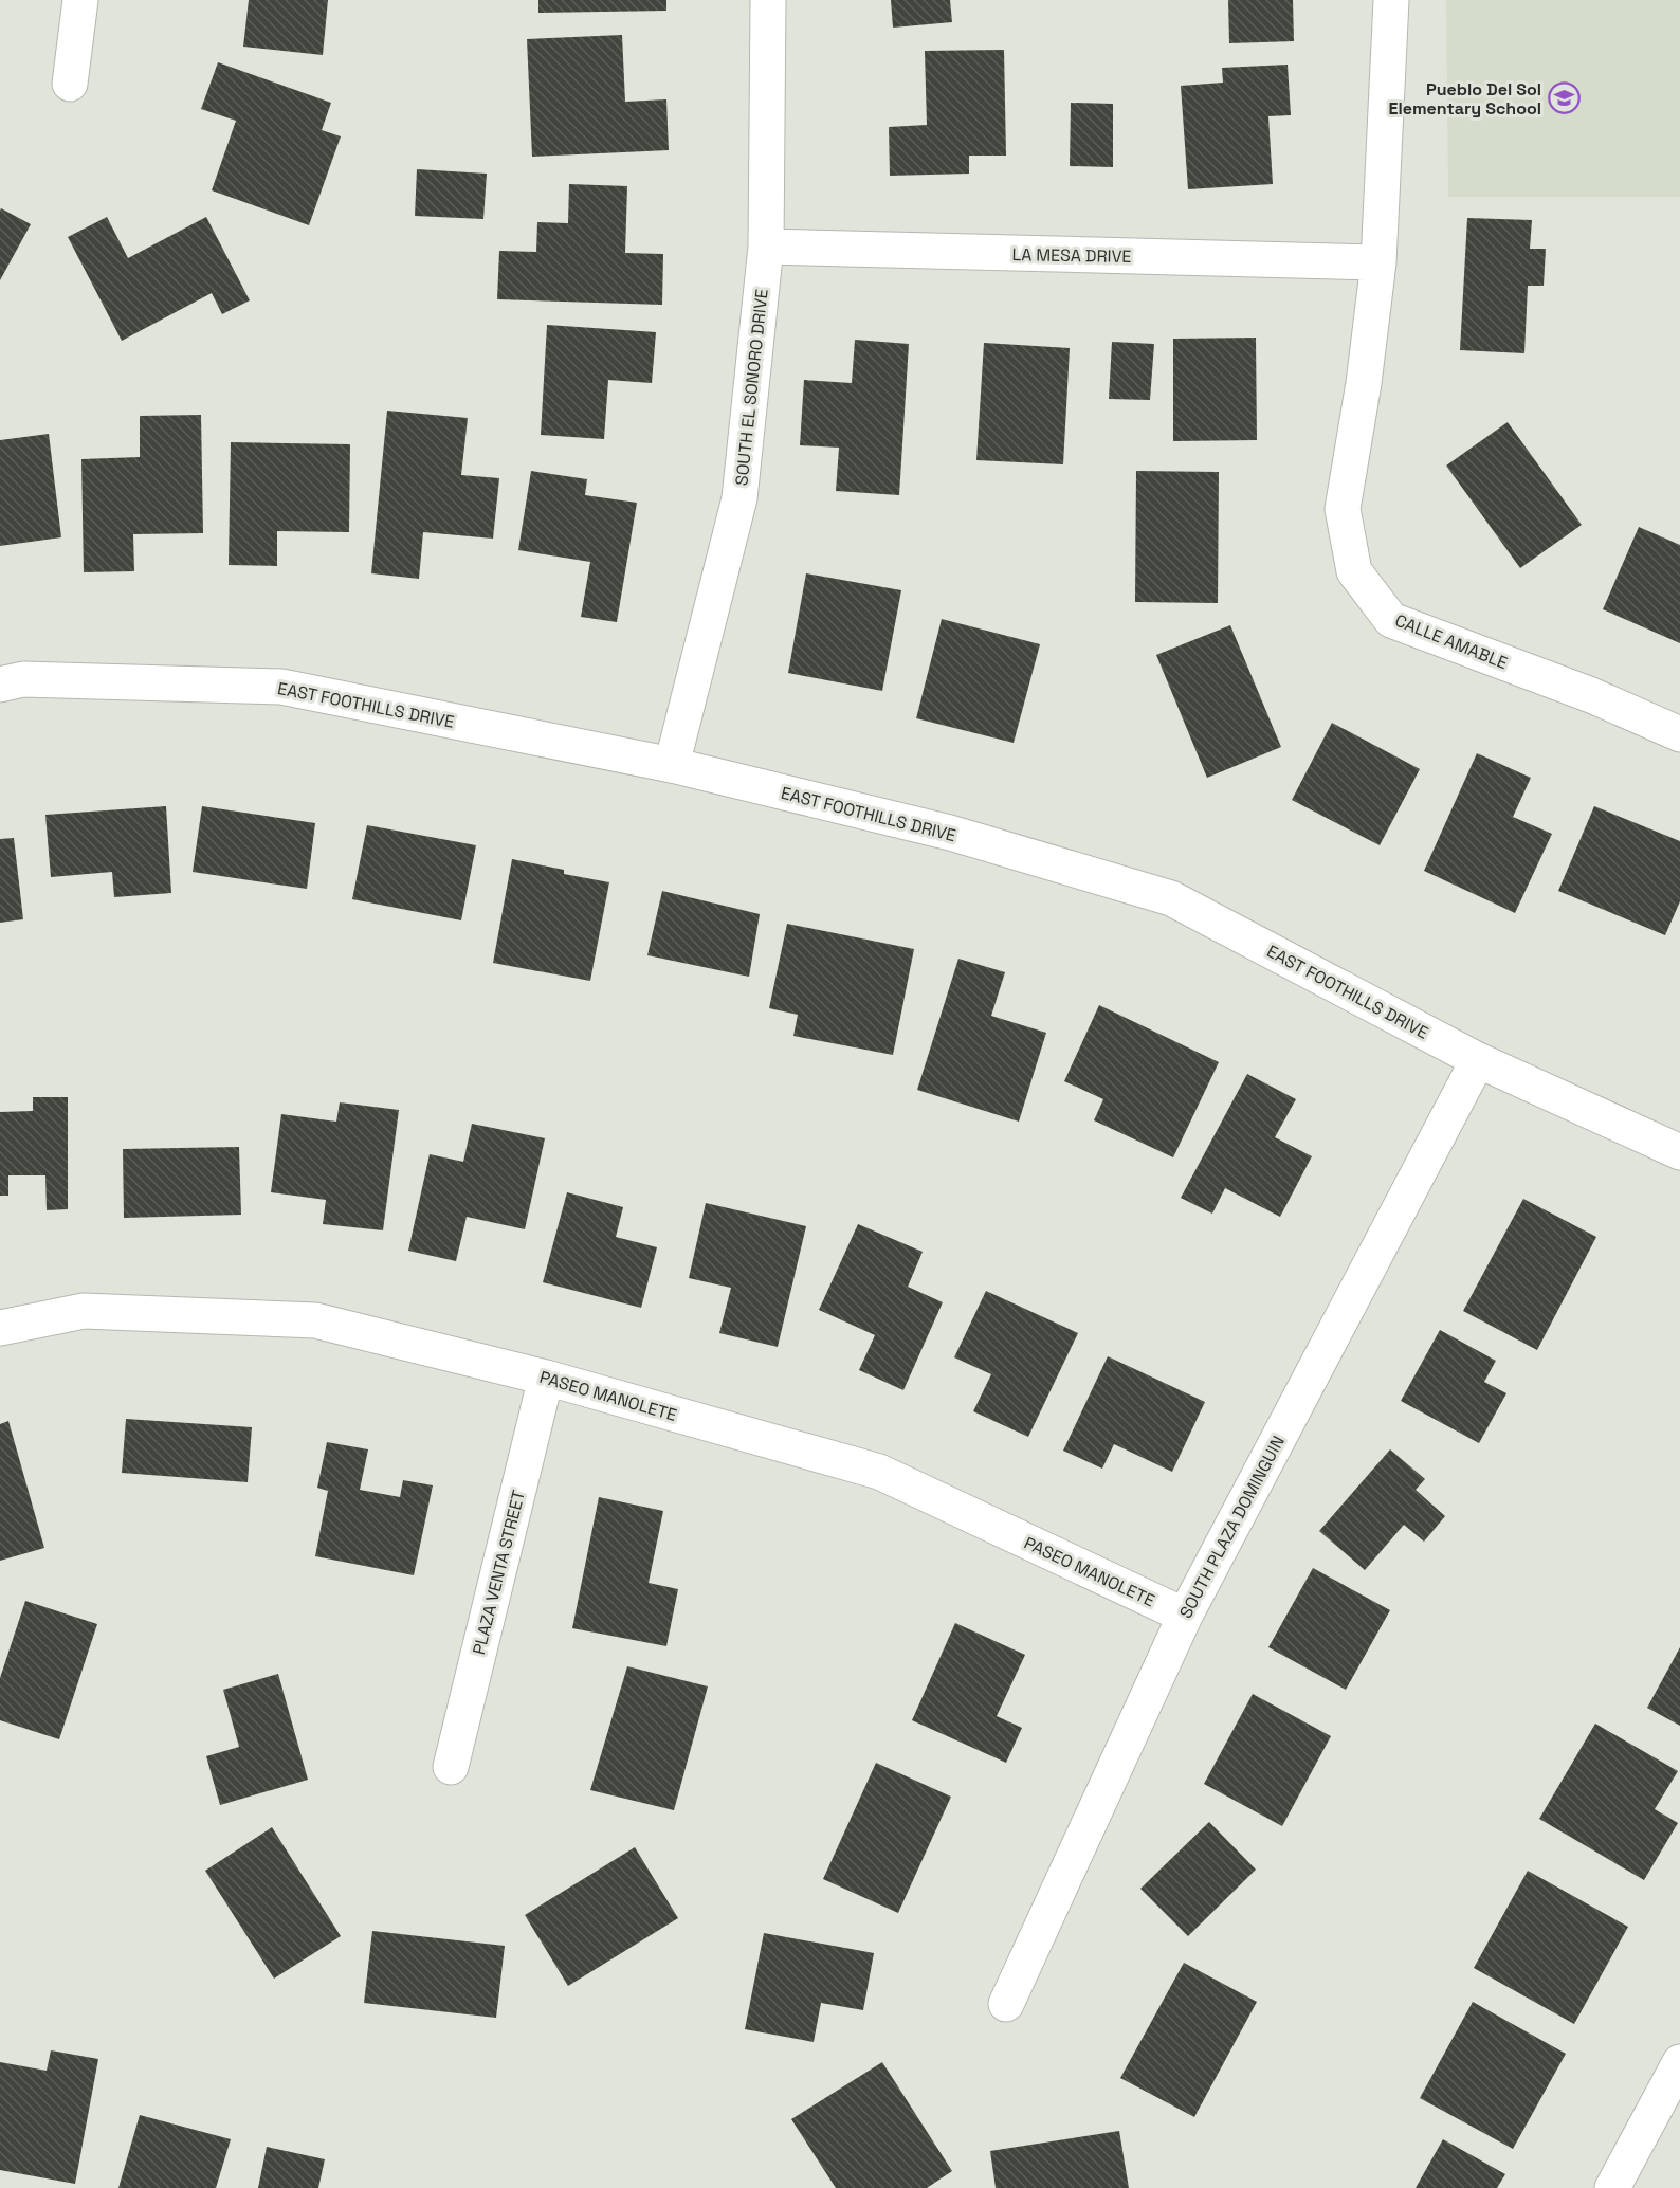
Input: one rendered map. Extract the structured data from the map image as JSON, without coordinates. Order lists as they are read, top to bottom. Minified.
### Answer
{"streets":{"street":["LA MESA DRIVE","SOUTH EL SONORO DRIVE","CALLE AMABLE","EAST FOOTHILLS DRIVE","PASEO MANOLETE","SOUTH PLAZA DOMINGUIN","PLAZA VENTA STREET"]},"crossings":[["LA MESA DRIVE","SOUTH EL SONORO DRIVE"],["LA MESA DRIVE","CALLE AMABLE"],["SOUTH EL SONORO DRIVE","EAST FOOTHILLS DRIVE"],["EAST FOOTHILLS DRIVE","SOUTH PLAZA DOMINGUIN"],["PASEO MANOLETE","SOUTH PLAZA DOMINGUIN"],["PASEO MANOLETE","PLAZA VENTA STREET"]],"places":{"school or university":["Pueblo Del Sol Elementary School"]}}
